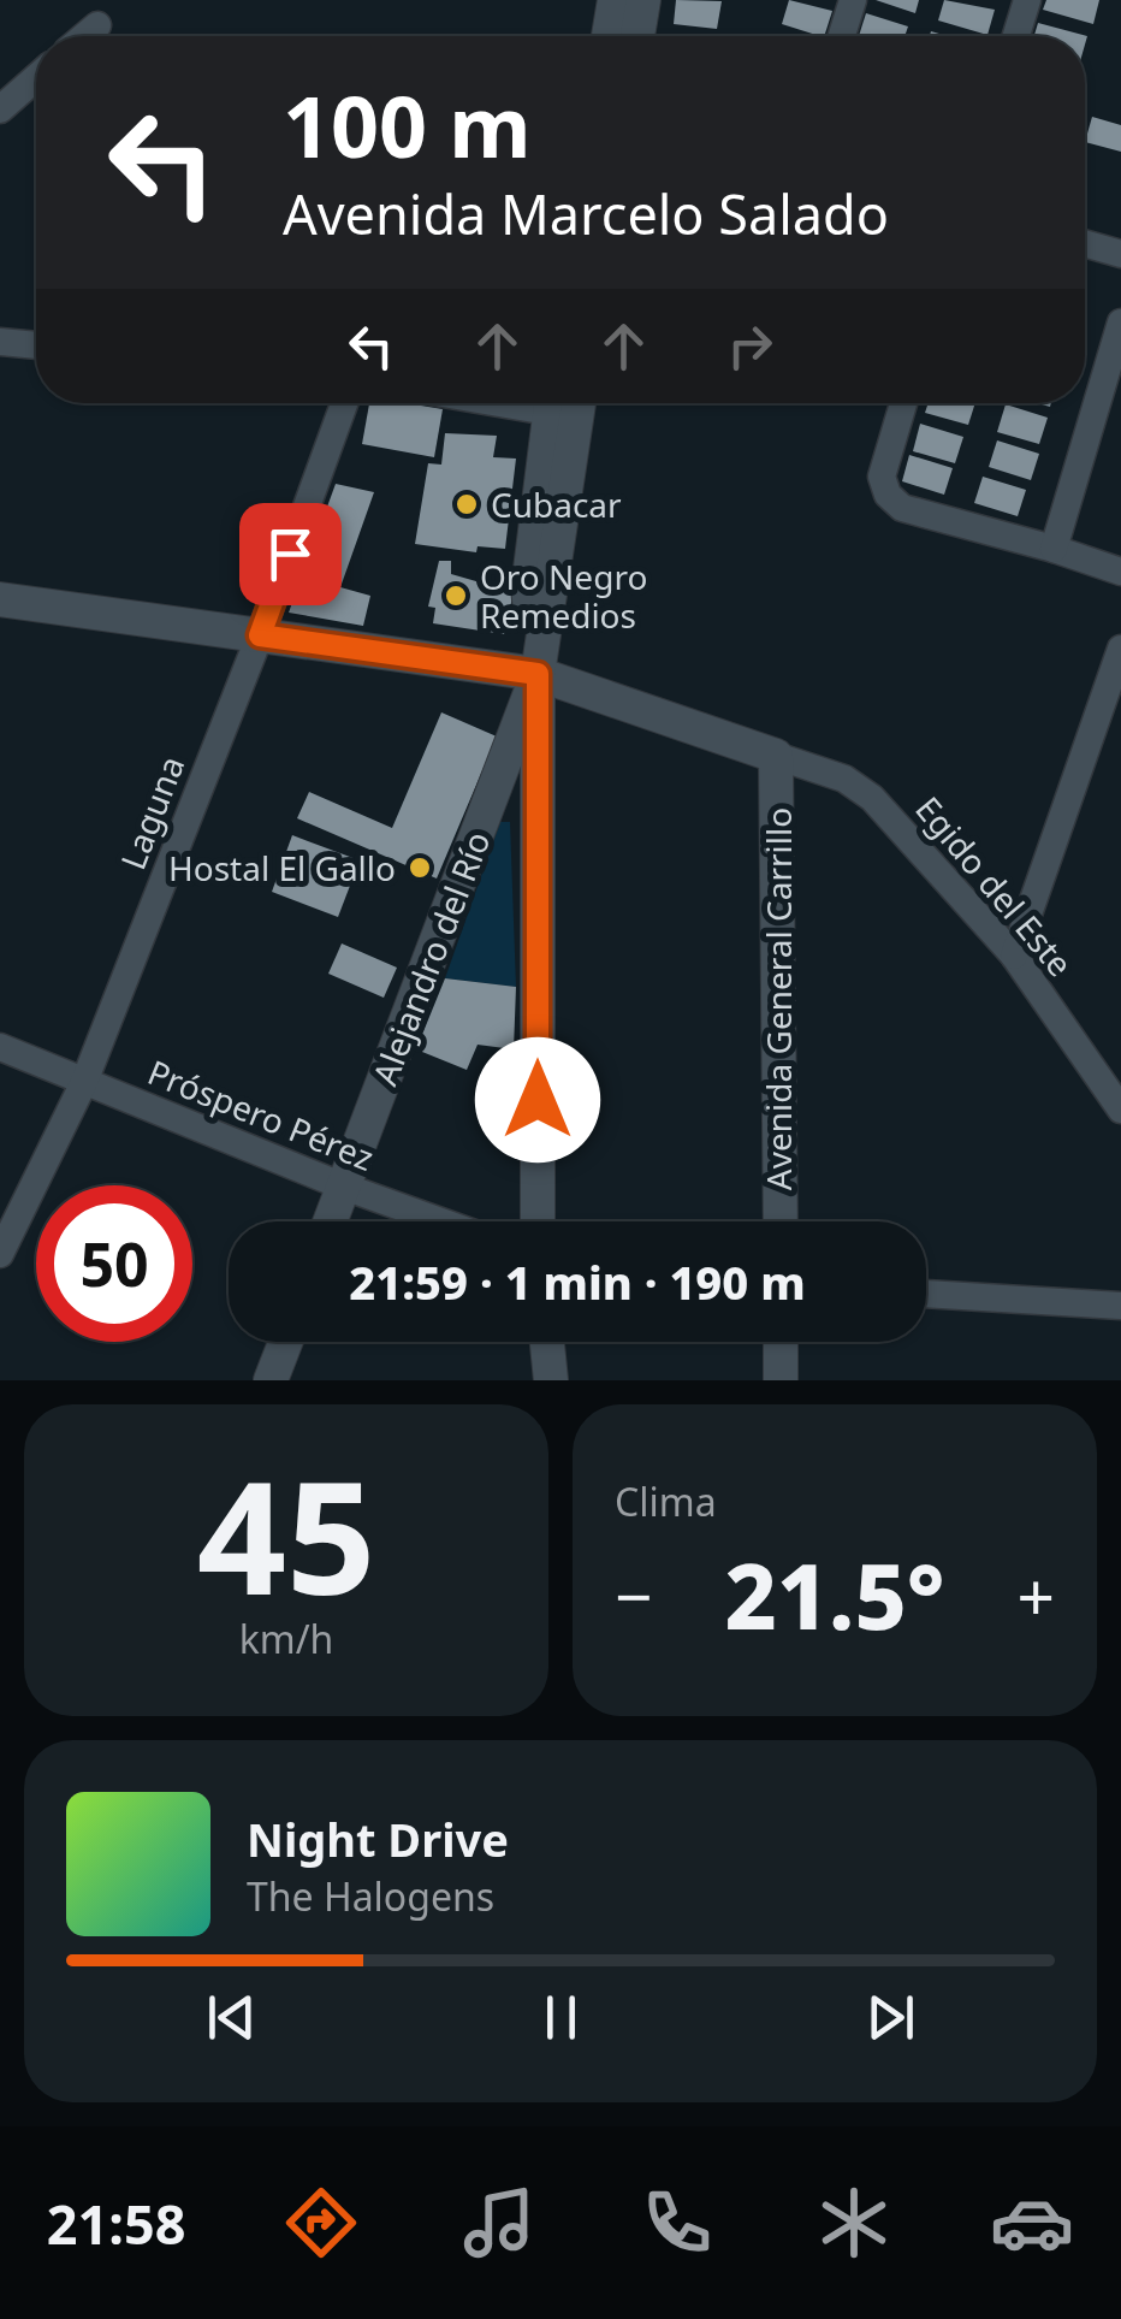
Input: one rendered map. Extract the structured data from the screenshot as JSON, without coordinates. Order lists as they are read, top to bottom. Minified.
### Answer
{"streets":{"main road":["Alejandro del Río","Avenida General Carrillo"],"street":["Laguna","Egido del Este","Próspero Pérez"]},"crossings":[["Laguna","Próspero Pérez"],["Egido del Este","Avenida General Carrillo"],["Alejandro del Río","Próspero Pérez"]],"places":["Cubacar","Oro Negro Remedios","Hostal El Gallo"],"page":{"turn":["100 m","Avenida Marcelo Salado"],"limit":"50","trip":"21:59 · 1 min · 190 m","tile":[["45","km/h"],"Clima"],"heat":["−","21.5°","+"],"song":["Night Drive","The Halogens"],"tabs":"21:58"}}
